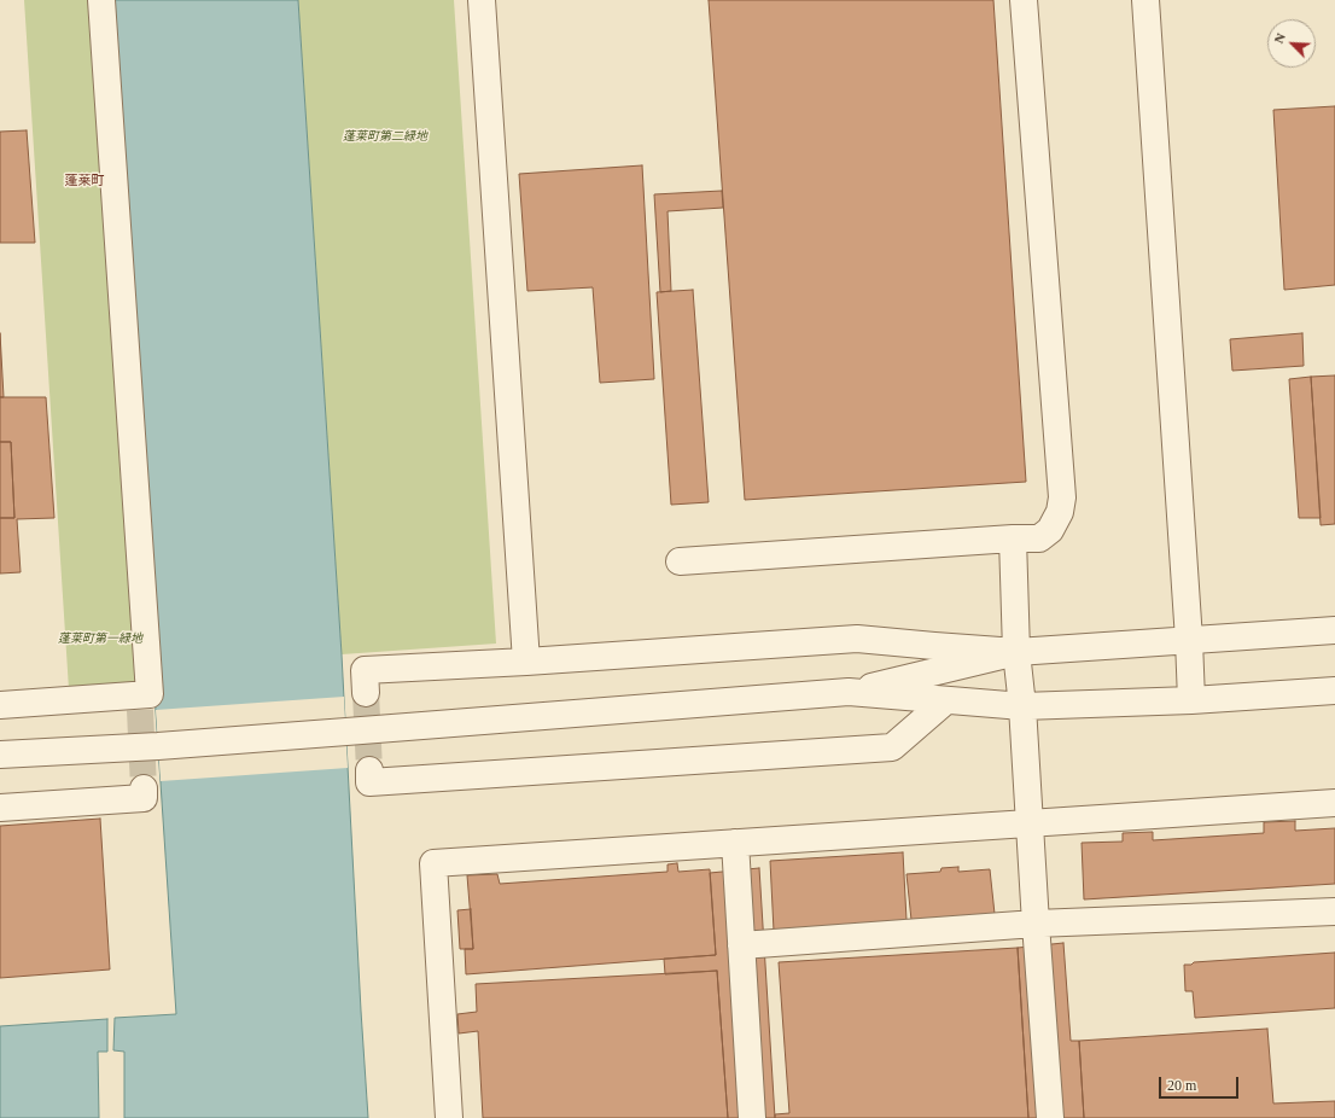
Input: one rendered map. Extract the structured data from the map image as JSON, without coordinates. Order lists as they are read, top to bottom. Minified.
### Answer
{"districts":["蓬莱町"],"parks":["蓬莱町第二緑地","蓬莱町第一緑地"],"scale_bar":"20 m","north":"top left"}
